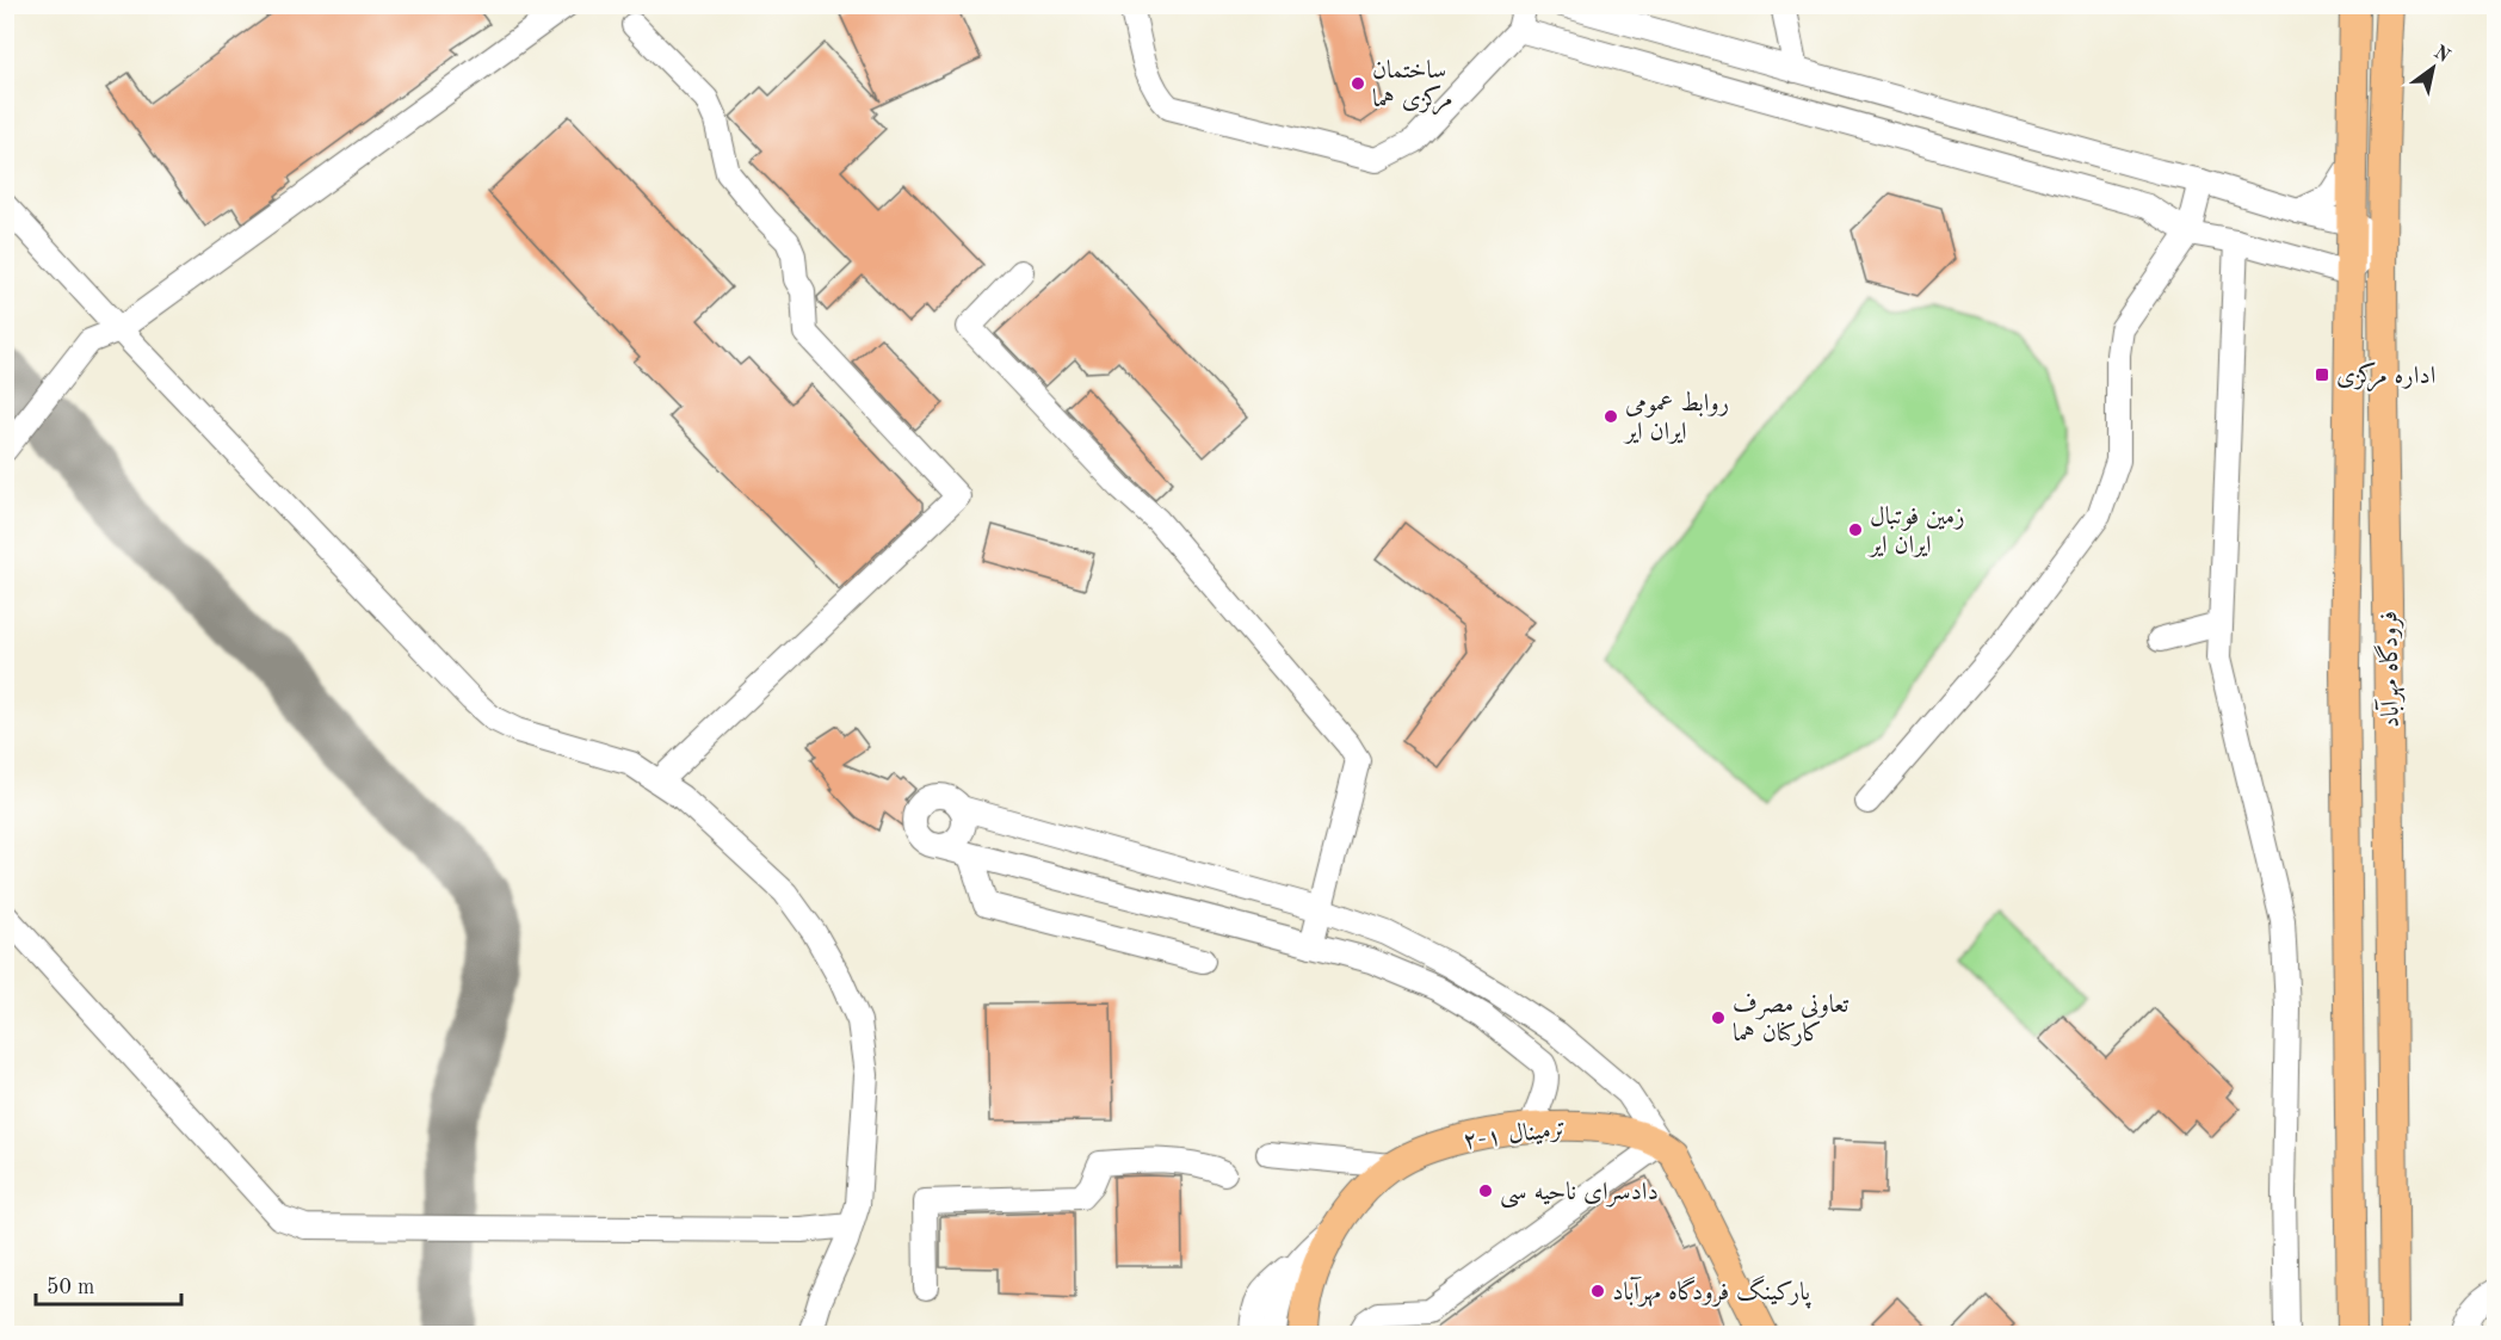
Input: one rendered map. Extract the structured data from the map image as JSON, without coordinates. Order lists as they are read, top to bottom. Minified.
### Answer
{"streets":{"main road":["فرودگاه مهرآباد","ترمینال ۱-۲"]},"places":{"other":["ساختمان مرکزی هما","روابط عمومی ایران ایر","زمین فوتبال ایران ایر","تعاونی مصرف کارکنان هما","دادسرای ناحیه سی","پارکینگ فرودگاه مهرآباد"],"transit":["اداره مرکزی"]},"scale_bar":"50 m","north":"top right"}
